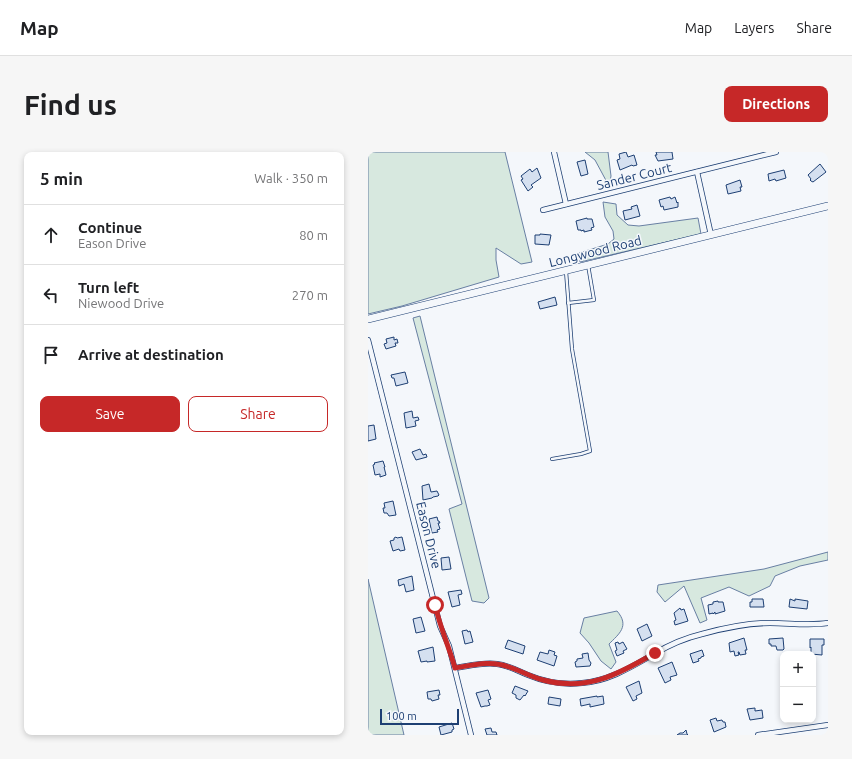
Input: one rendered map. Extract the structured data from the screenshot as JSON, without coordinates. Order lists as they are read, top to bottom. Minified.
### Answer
{"streets":{"main road":["Longwood Road"],"street":["Sander Court","Eason Drive"]},"scale_bar":"100 m","page":{"header":"Map","nav":["Map","Layers","Share"],"buttons":["Directions",["Save","Share"]],"title":"Find us","heading":["5 min","Walk · 350 m"],"list":[["Continue","Eason Drive","80 m"],["Turn left","Niewood Drive","270 m"],"Arrive at destination"],"map_buttons":["+","−"],"scale":"100 m"}}
